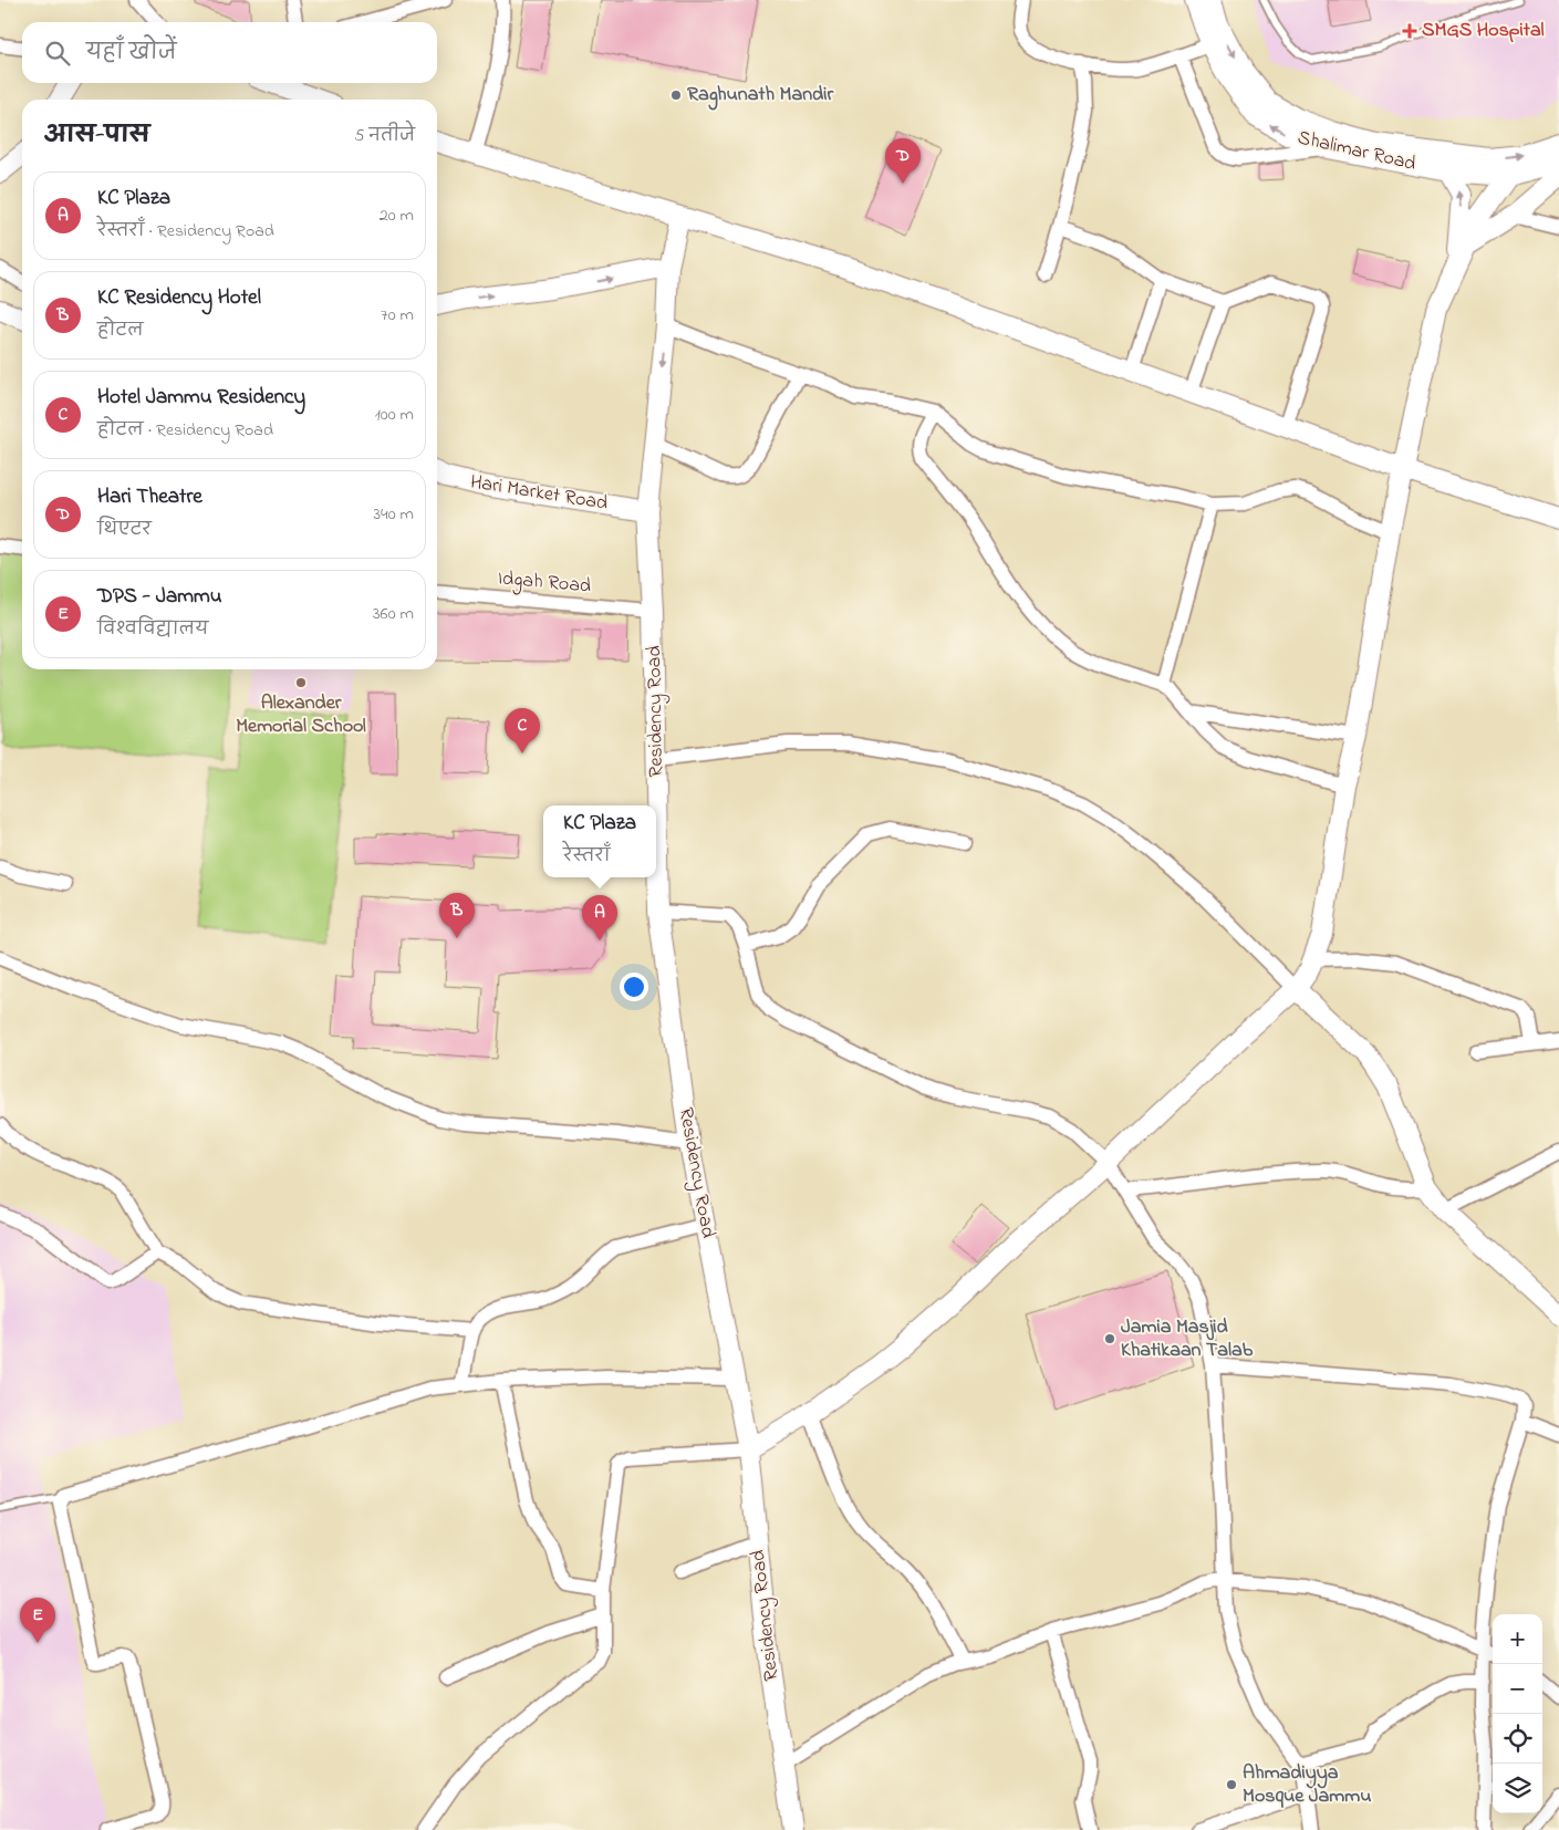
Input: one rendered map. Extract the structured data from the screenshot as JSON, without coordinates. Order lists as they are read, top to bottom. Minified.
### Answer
{"streets":{"street":["Shalimar Road","Hari Market Road","Idgah Road","Residency Road"]},"crossings":[["Hari Market Road","Residency Road"],["Idgah Road","Residency Road"]],"places":{"health":["SMGS Hospital"],"other":["Raghunath Mandir","Alexander Memorial School","Jamia Masjid Khatikaan Talab","Ahmadiyya Mosque Jammu"]},"page":{"search":"यहाँ खोजें","heading":["आस-पास","5 नतीजे"],"pins":["D","C","B","A","E"],"list":[{"mark":"A","name":"KC Plaza","note":"रेस्तराँ · Residency Road","value":"20 m"},{"mark":"B","name":"KC Residency Hotel","note":"होटल","value":"70 m"},{"mark":"C","name":"Hotel Jammu Residency","note":"होटल · Residency Road","value":"100 m"},{"mark":"D","name":"Hari Theatre","note":"थिएटर","value":"340 m"},{"mark":"E","name":"DPS - Jammu","note":"विश्वविद्यालय","value":"360 m"}],"popup":["KC Plaza","रेस्तराँ"],"map_buttons":["+","−"]}}
